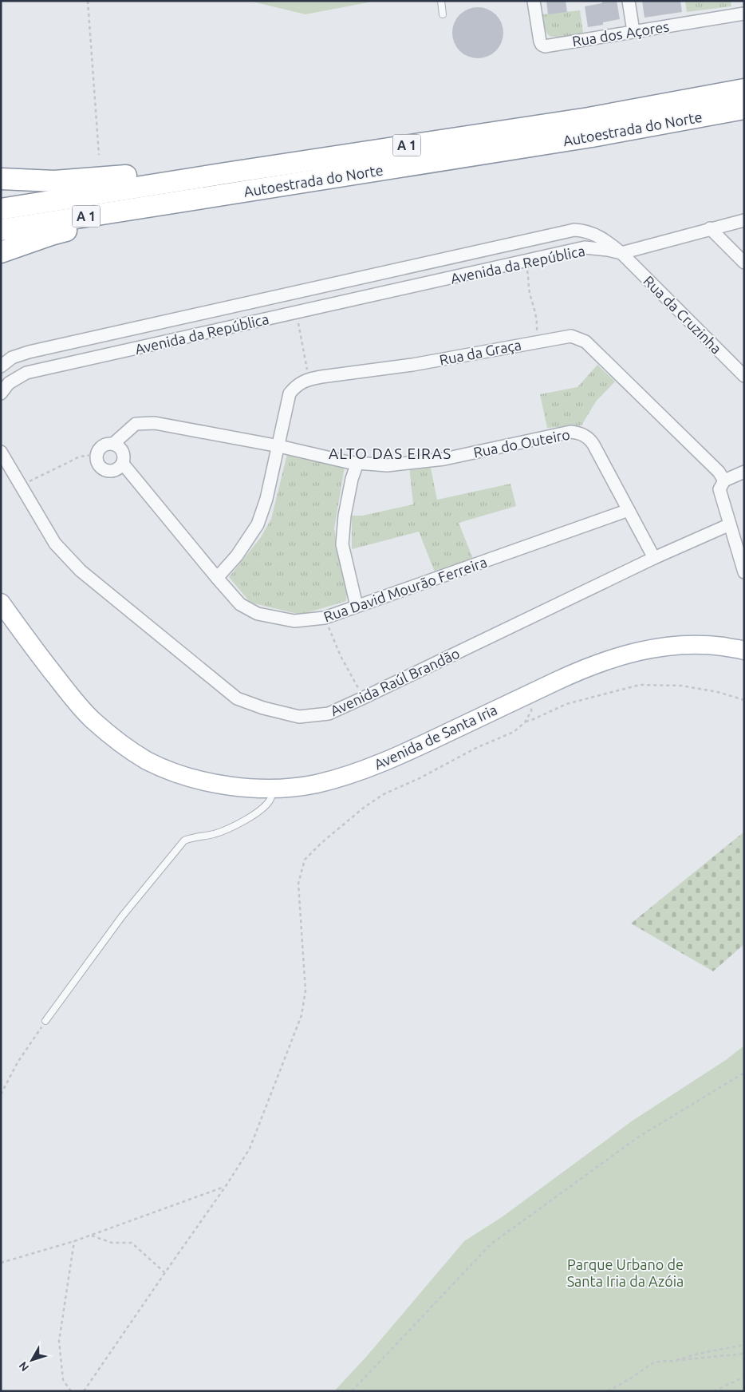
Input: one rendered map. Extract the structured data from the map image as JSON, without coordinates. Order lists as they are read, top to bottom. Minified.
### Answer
{"streets":{"highway":["Autoestrada do Norte","A 1"],"main road":["Avenida de Santa Iria"],"street":["Rua dos Açores","Avenida da República","Rua da Cruzinha","Rua da Graça","Rua do Outeiro","Rua David Mourão Ferreira","Avenida Raúl Brandão"]},"crossings":[["Avenida da República","Rua da Cruzinha"],["Rua da Graça","Rua do Outeiro"],["Rua da Graça","Rua David Mourão Ferreira"],["Rua do Outeiro","Rua David Mourão Ferreira"],["Rua do Outeiro","Avenida Raúl Brandão"]],"districts":["ALTO DAS EIRAS"],"parks":["Parque Urbano de Santa Iria da Azóia"],"north":"bottom left"}
